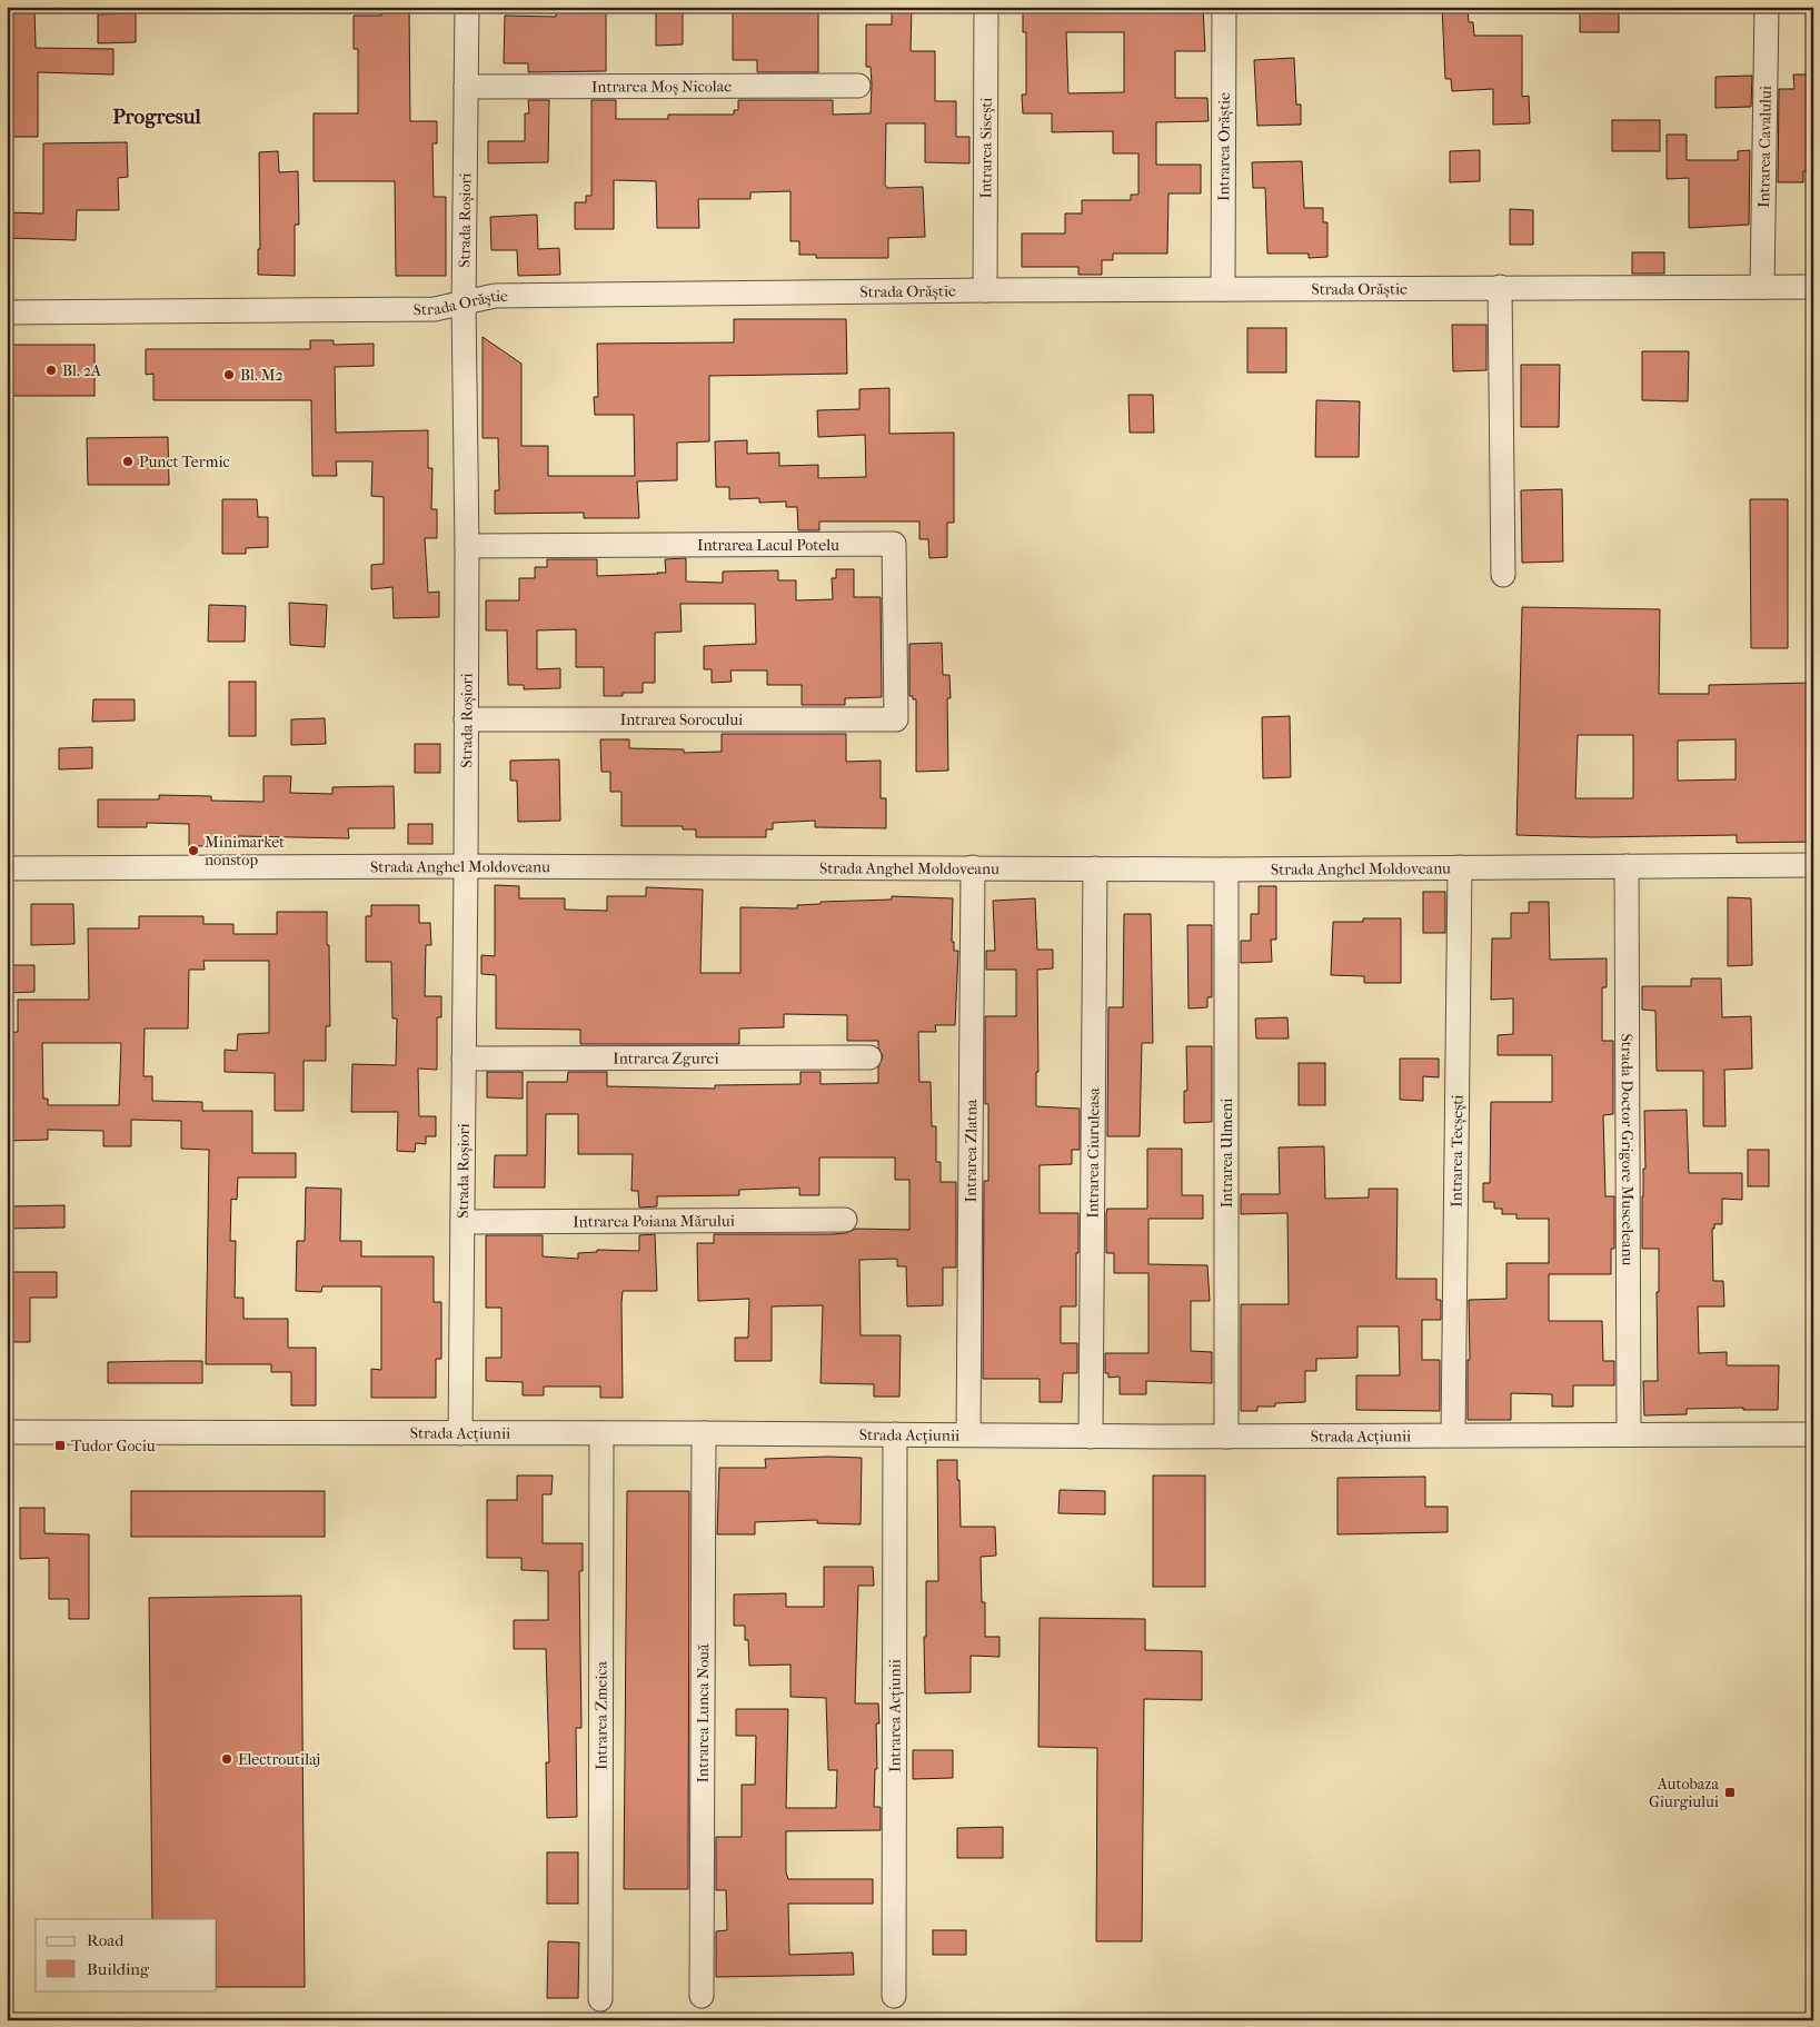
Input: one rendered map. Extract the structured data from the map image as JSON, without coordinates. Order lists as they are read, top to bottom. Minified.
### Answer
{"streets":{"street":["Intrarea Moș Nicolae","Intrarea Cavalului","Intrarea Orăștie","Intrarea Sisești","Strada Roșiori","Strada Orăștie","Intrarea Lacul Potelu","Intrarea Sorocului","Strada Anghel Moldoveanu","Intrarea Zgurei","Intrarea Zlatna","Intrarea Tecșești","Strada Doctor Grigore Musceleanu","Intrarea Ciuruleasa","Intrarea Ulmeni","Intrarea Poiana Mărului","Strada Acțiunii","Intrarea Lunca Nouă","Intrarea Acțiunii","Intrarea Zmeica"]},"crossings":[["Intrarea Moș Nicolae","Strada Roșiori"],["Intrarea Cavalului","Strada Orăștie"],["Intrarea Orăștie","Strada Orăștie"],["Intrarea Sisești","Strada Orăștie"],["Strada Roșiori","Strada Orăștie"],["Strada Roșiori","Intrarea Lacul Potelu"],["Strada Roșiori","Intrarea Sorocului"],["Strada Roșiori","Strada Anghel Moldoveanu"],["Strada Roșiori","Intrarea Zgurei"],["Strada Roșiori","Intrarea Poiana Mărului"],["Strada Roșiori","Strada Acțiunii"],["Intrarea Lacul Potelu","Intrarea Sorocului"],["Strada Anghel Moldoveanu","Intrarea Zlatna"],["Strada Anghel Moldoveanu","Intrarea Tecșești"],["Strada Anghel Moldoveanu","Strada Doctor Grigore Musceleanu"],["Strada Anghel Moldoveanu","Intrarea Ciuruleasa"],["Strada Anghel Moldoveanu","Intrarea Ulmeni"],["Intrarea Zlatna","Strada Acțiunii"],["Intrarea Tecșești","Strada Acțiunii"],["Strada Doctor Grigore Musceleanu","Strada Acțiunii"],["Intrarea Ciuruleasa","Strada Acțiunii"],["Intrarea Ulmeni","Strada Acțiunii"],["Strada Acțiunii","Intrarea Lunca Nouă"],["Strada Acțiunii","Intrarea Acțiunii"],["Strada Acțiunii","Intrarea Zmeica"]],"districts":["Progresul"],"places":{"other":["Bl. 2A","Bl. M2","Punct Termic","Minimarket nonstop","Electroutilaj"],"transit":["Tudor Gociu","Autobaza Giurgiului"]},"legend":["Road","Building"]}
